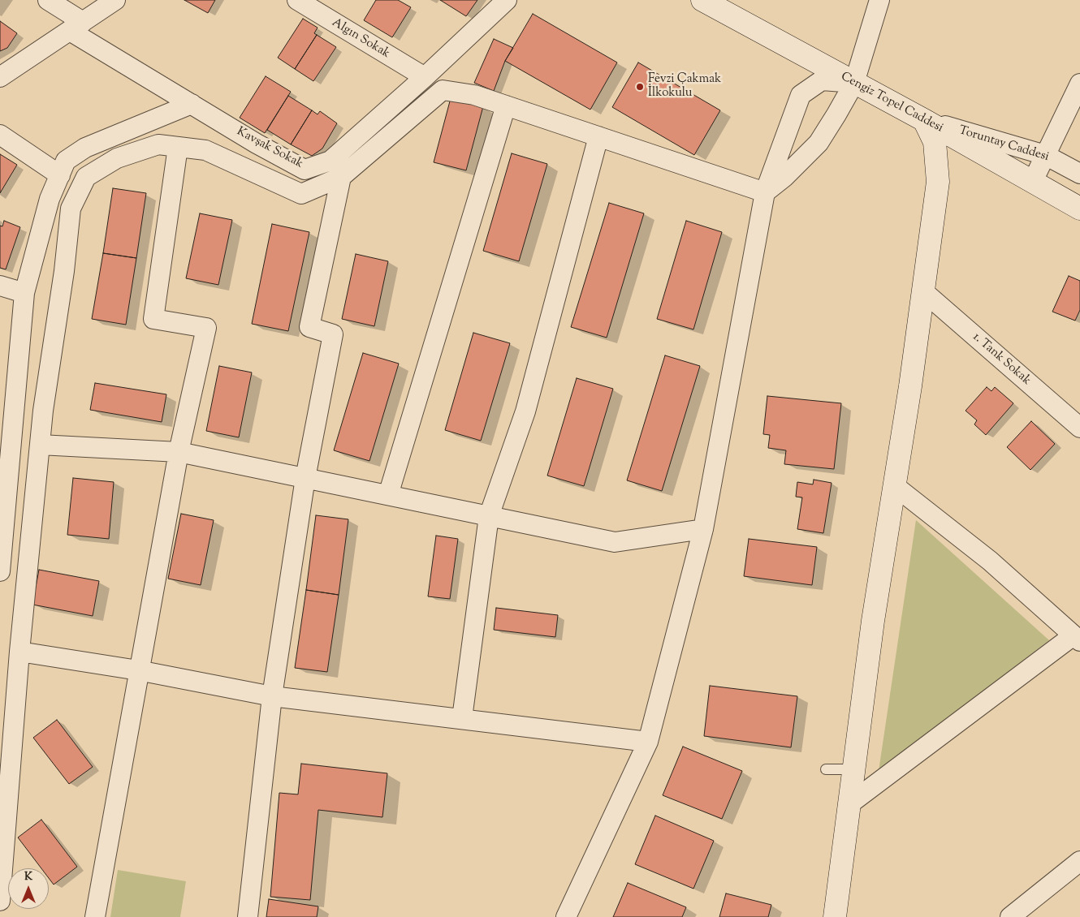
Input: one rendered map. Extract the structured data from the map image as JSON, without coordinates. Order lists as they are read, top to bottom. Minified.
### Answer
{"streets":{"street":["Algın Sokak","Cengiz Topel Caddesi","Toruntay Caddesi","Kavşak Sokak","1. Tank Sokak"]},"crossings":[["Algın Sokak","Kavşak Sokak"],["Cengiz Topel Caddesi","Toruntay Caddesi"]],"places":["Fevzi Çakmak İlkokulu"],"north":"top"}
